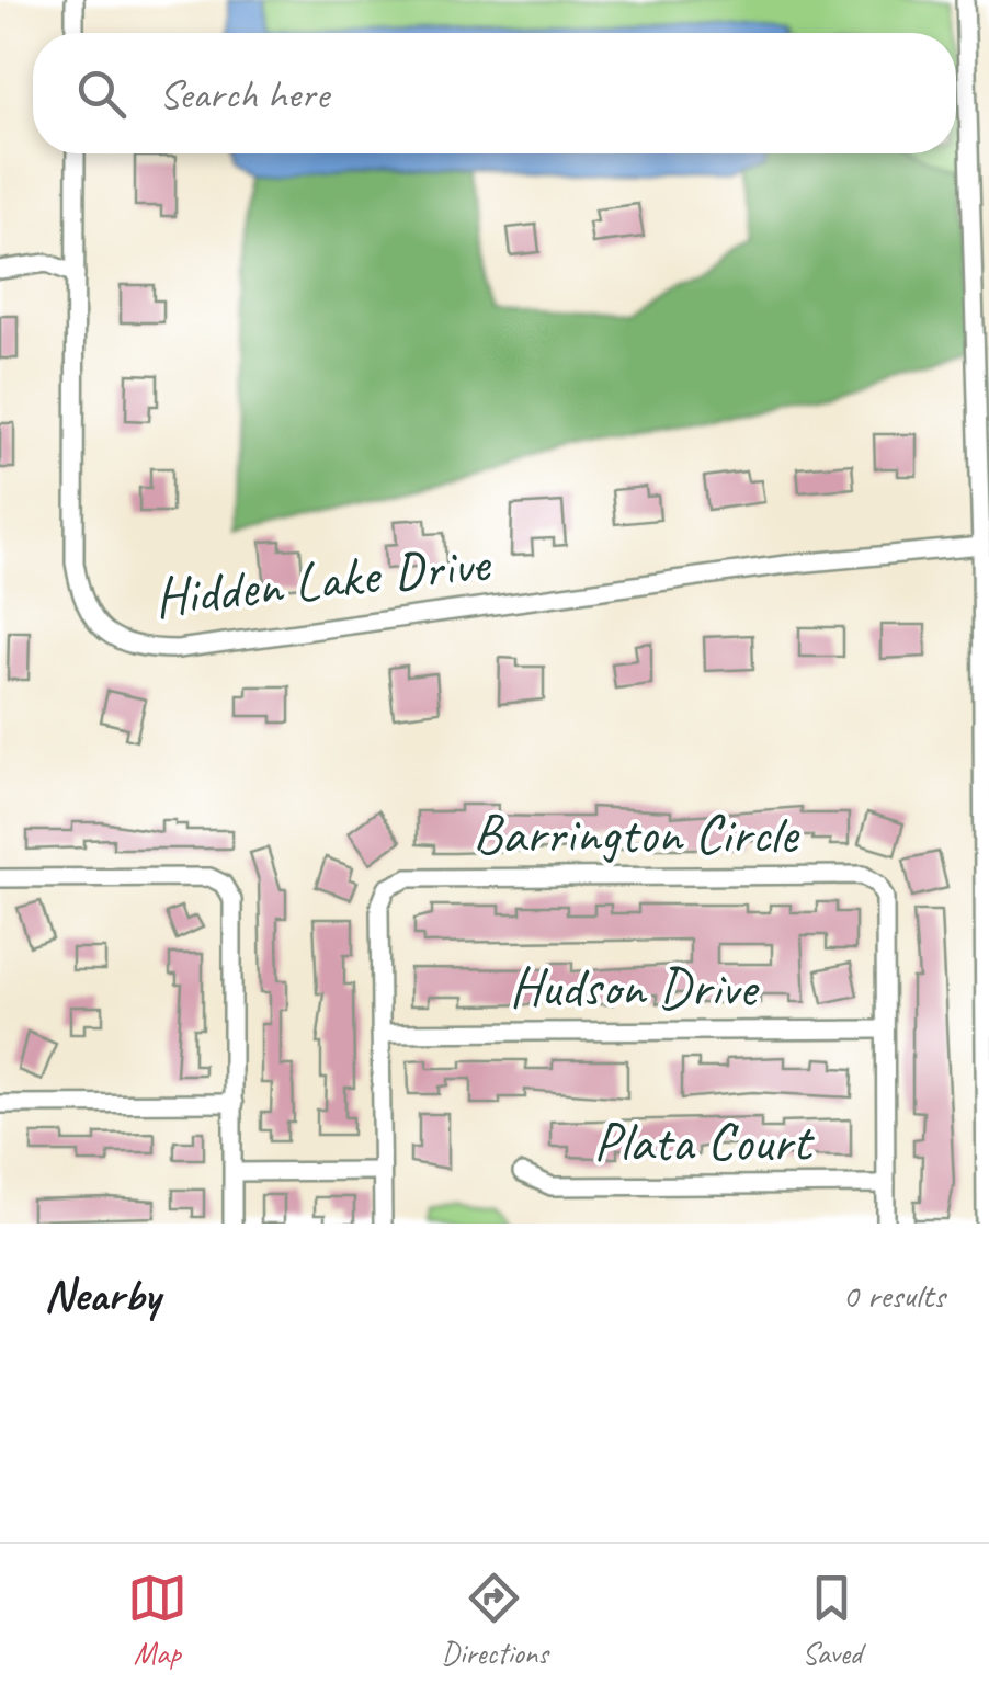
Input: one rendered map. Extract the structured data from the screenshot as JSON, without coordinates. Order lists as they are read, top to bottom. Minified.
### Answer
{"streets":{"street":["Hidden Lake Drive","Barrington Circle","Hudson Drive","Plata Court"]},"crossings":[["Barrington Circle","Hudson Drive"],["Barrington Circle","Plata Court"]],"page":{"search":"Search here","heading":["Nearby","0 results"],"nav":["Map","Directions","Saved"]}}
